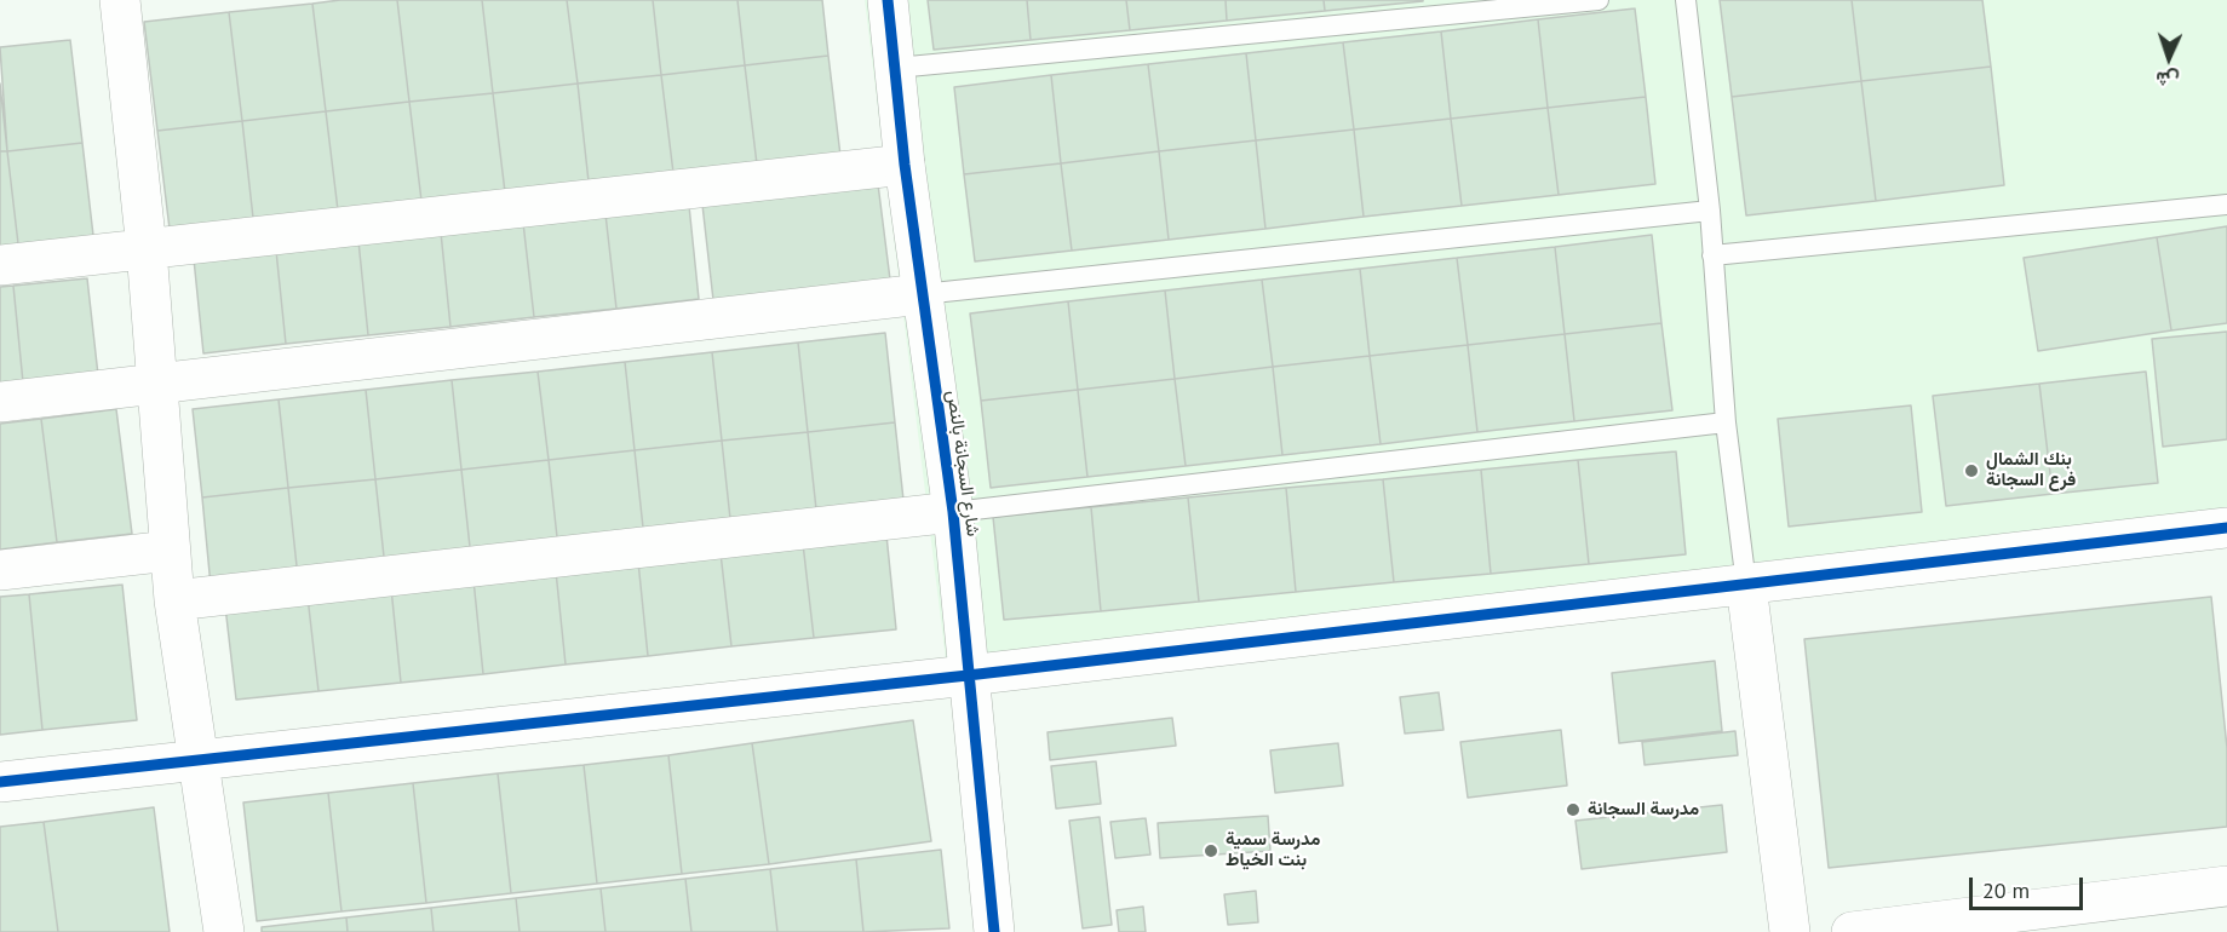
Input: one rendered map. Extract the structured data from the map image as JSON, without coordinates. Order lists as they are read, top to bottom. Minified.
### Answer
{"streets":{"street":["شارع السجانة بالنص"]},"places":["بنك الشمال فرع السجانة","مدرسة السجانة","مدرسة سمية بنت الخياط"],"scale_bar":"20 m","north":"bottom"}
